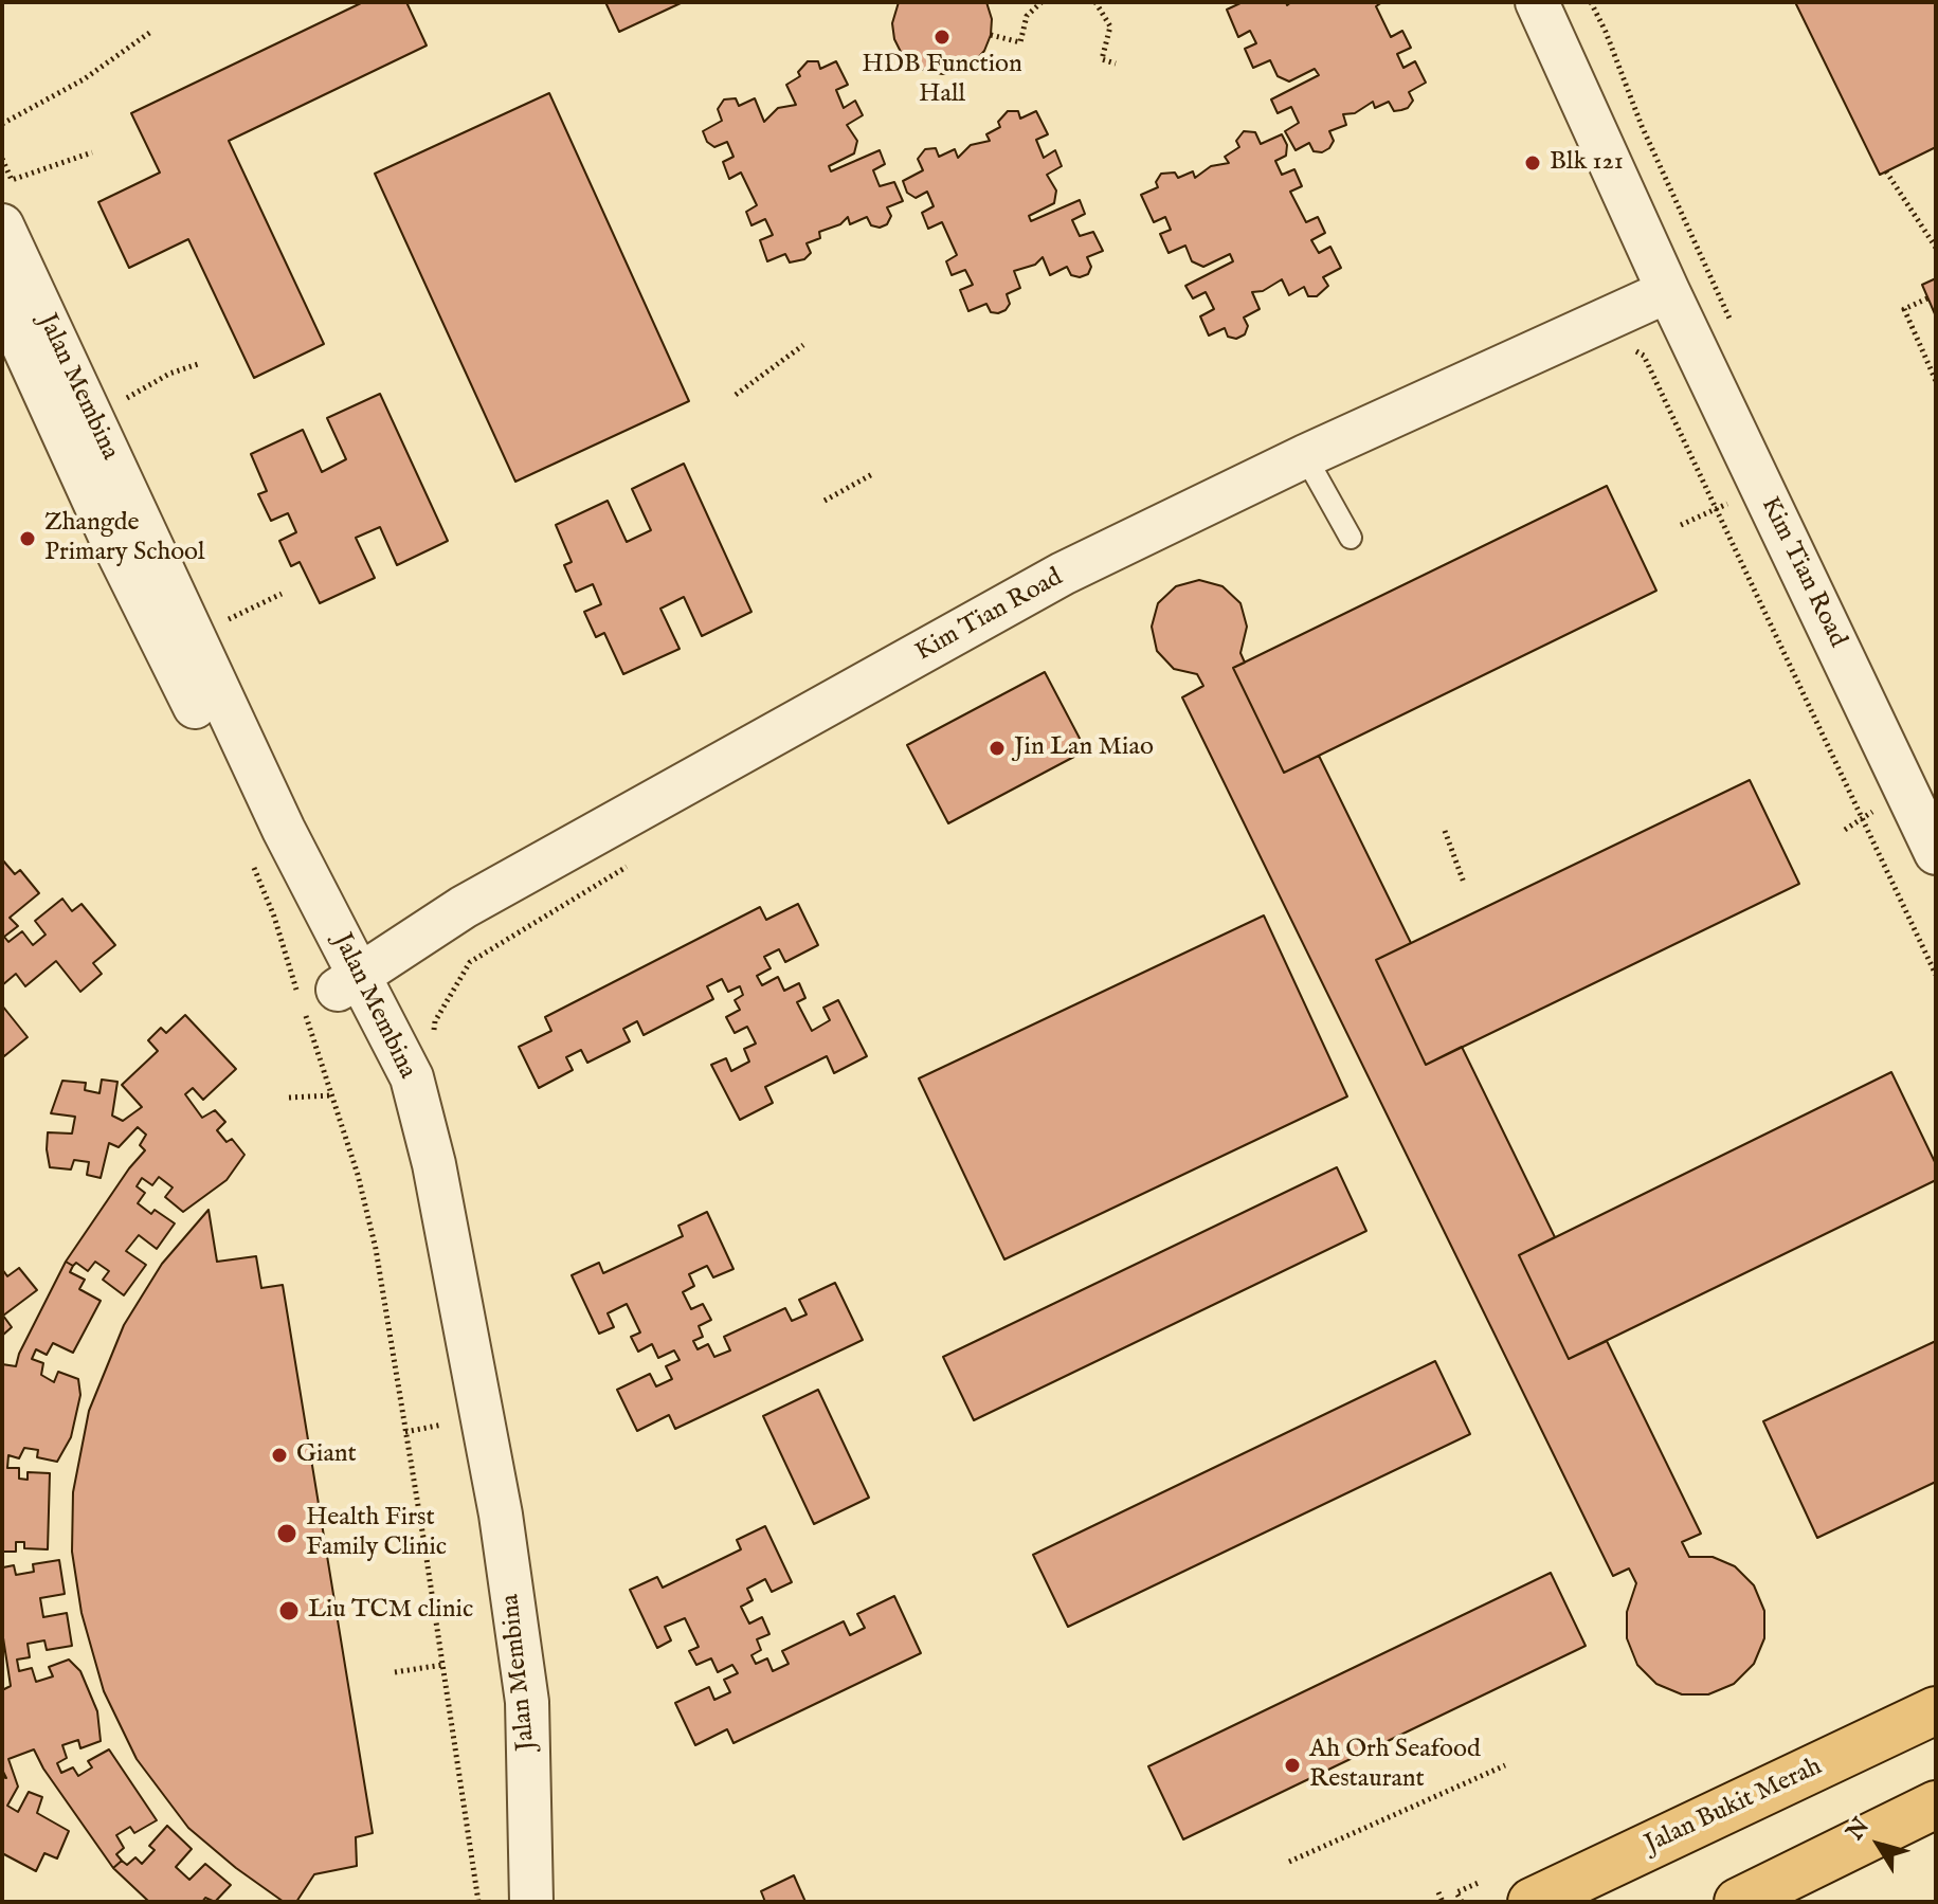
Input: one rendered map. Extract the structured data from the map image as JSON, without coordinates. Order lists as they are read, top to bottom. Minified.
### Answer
{"streets":{"main road":["Jalan Bukit Merah"],"street":["Jalan Membina","Kim Tian Road"]},"crossings":[["Jalan Membina","Kim Tian Road"]],"places":["HDB Function Hall","Blk 121","Zhangde Primary School","Jin Lan Miao","Giant","Health First Family Clinic","Liu TCM clinic","Ah Orh Seafood Restaurant"],"north":"top left"}
